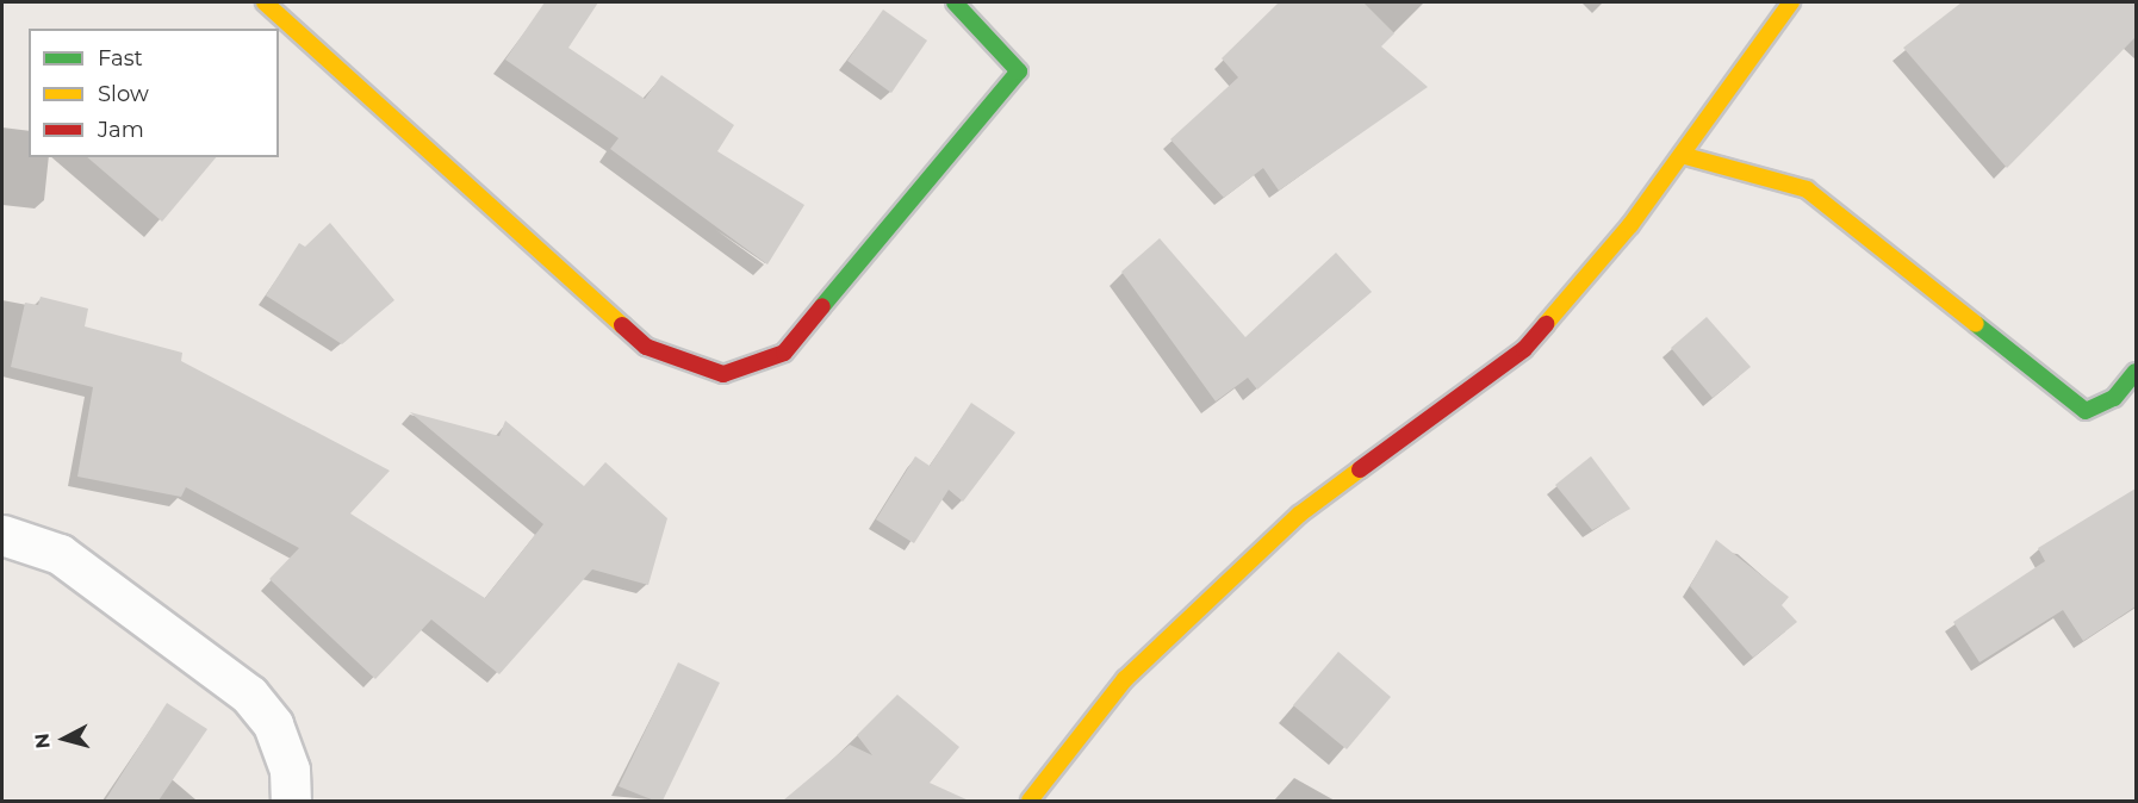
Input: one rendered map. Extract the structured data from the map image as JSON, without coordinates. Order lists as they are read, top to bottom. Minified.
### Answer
{"legend":["Fast","Slow","Jam"],"north":"left"}
